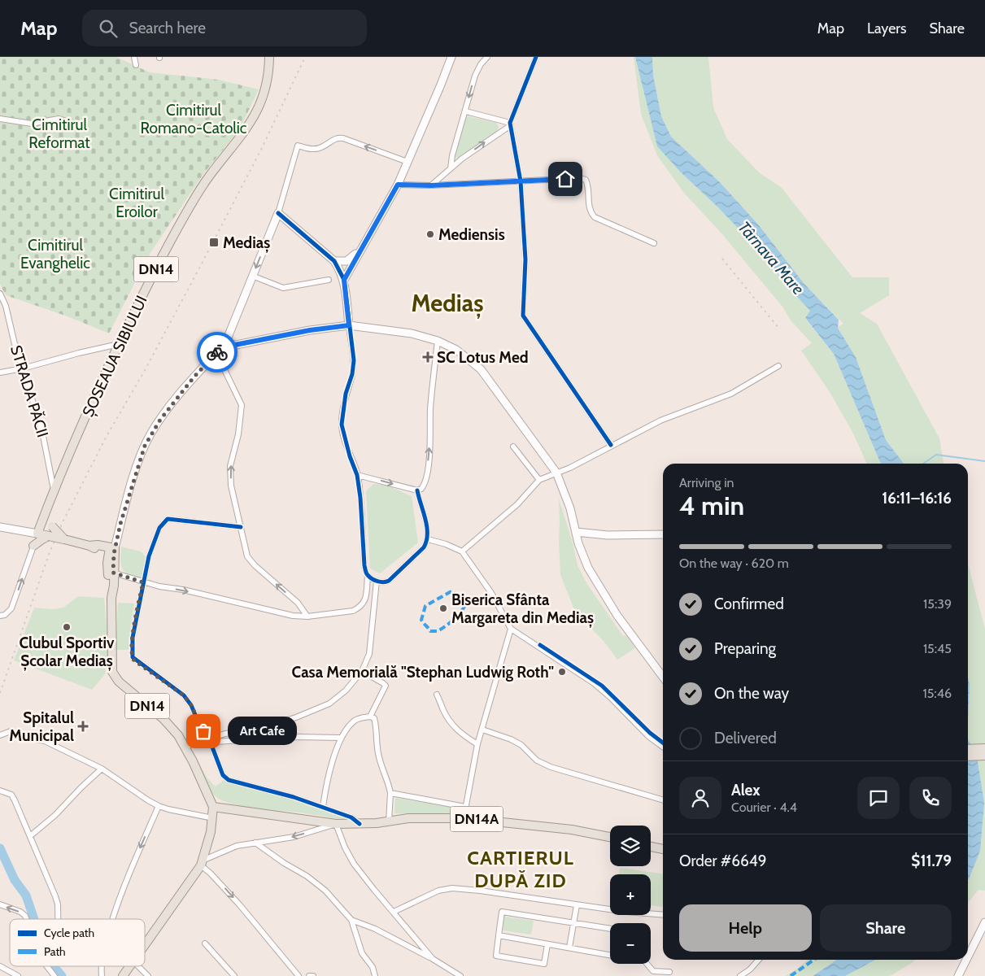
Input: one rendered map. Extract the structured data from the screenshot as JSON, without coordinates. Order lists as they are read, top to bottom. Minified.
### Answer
{"streets":{"main road":["DN14","ȘOSEAUA SIBIULUI","DN14A"],"street":["STRADA PĂCII"]},"crossings":[["DN14","DN14A"],["ȘOSEAUA SIBIULUI","STRADA PĂCII"]],"districts":["Mediaș","CARTIERUL DUPĂ ZID"],"water":["Târnava Mare"],"parks":["Cimitirul Romano-Catolic","Cimitirul Reformat","Cimitirul Eroilor","Cimitirul Evanghelic"],"places":{"other":["Mediensis","Biserica Sfânta Margareta din Mediaș","Clubul Sportiv Școlar Mediaș","Casa Memorială \"Stephan Ludwig Roth\"","Art Cafe"],"transit":["Mediaș"],"health":["SC Lotus Med","Spitalul Municipal"]},"legend":["Cycle path","Path"],"page":{"header":"Map","search":"Search here","nav":["Map","Layers","Share"],"heading":["4 min","Arriving in","16:11–16:16"],"panel":["Alex","Courier · 4.4","Order #6649","$11.79"],"bar":"On the way · 620 m","list":[["Confirmed","15:39"],["Preparing","15:45"],["On the way","15:46"],"Delivered"],"bubble":"Art Cafe","map_buttons":["+","−"],"buttons":["Help","Share"]}}
